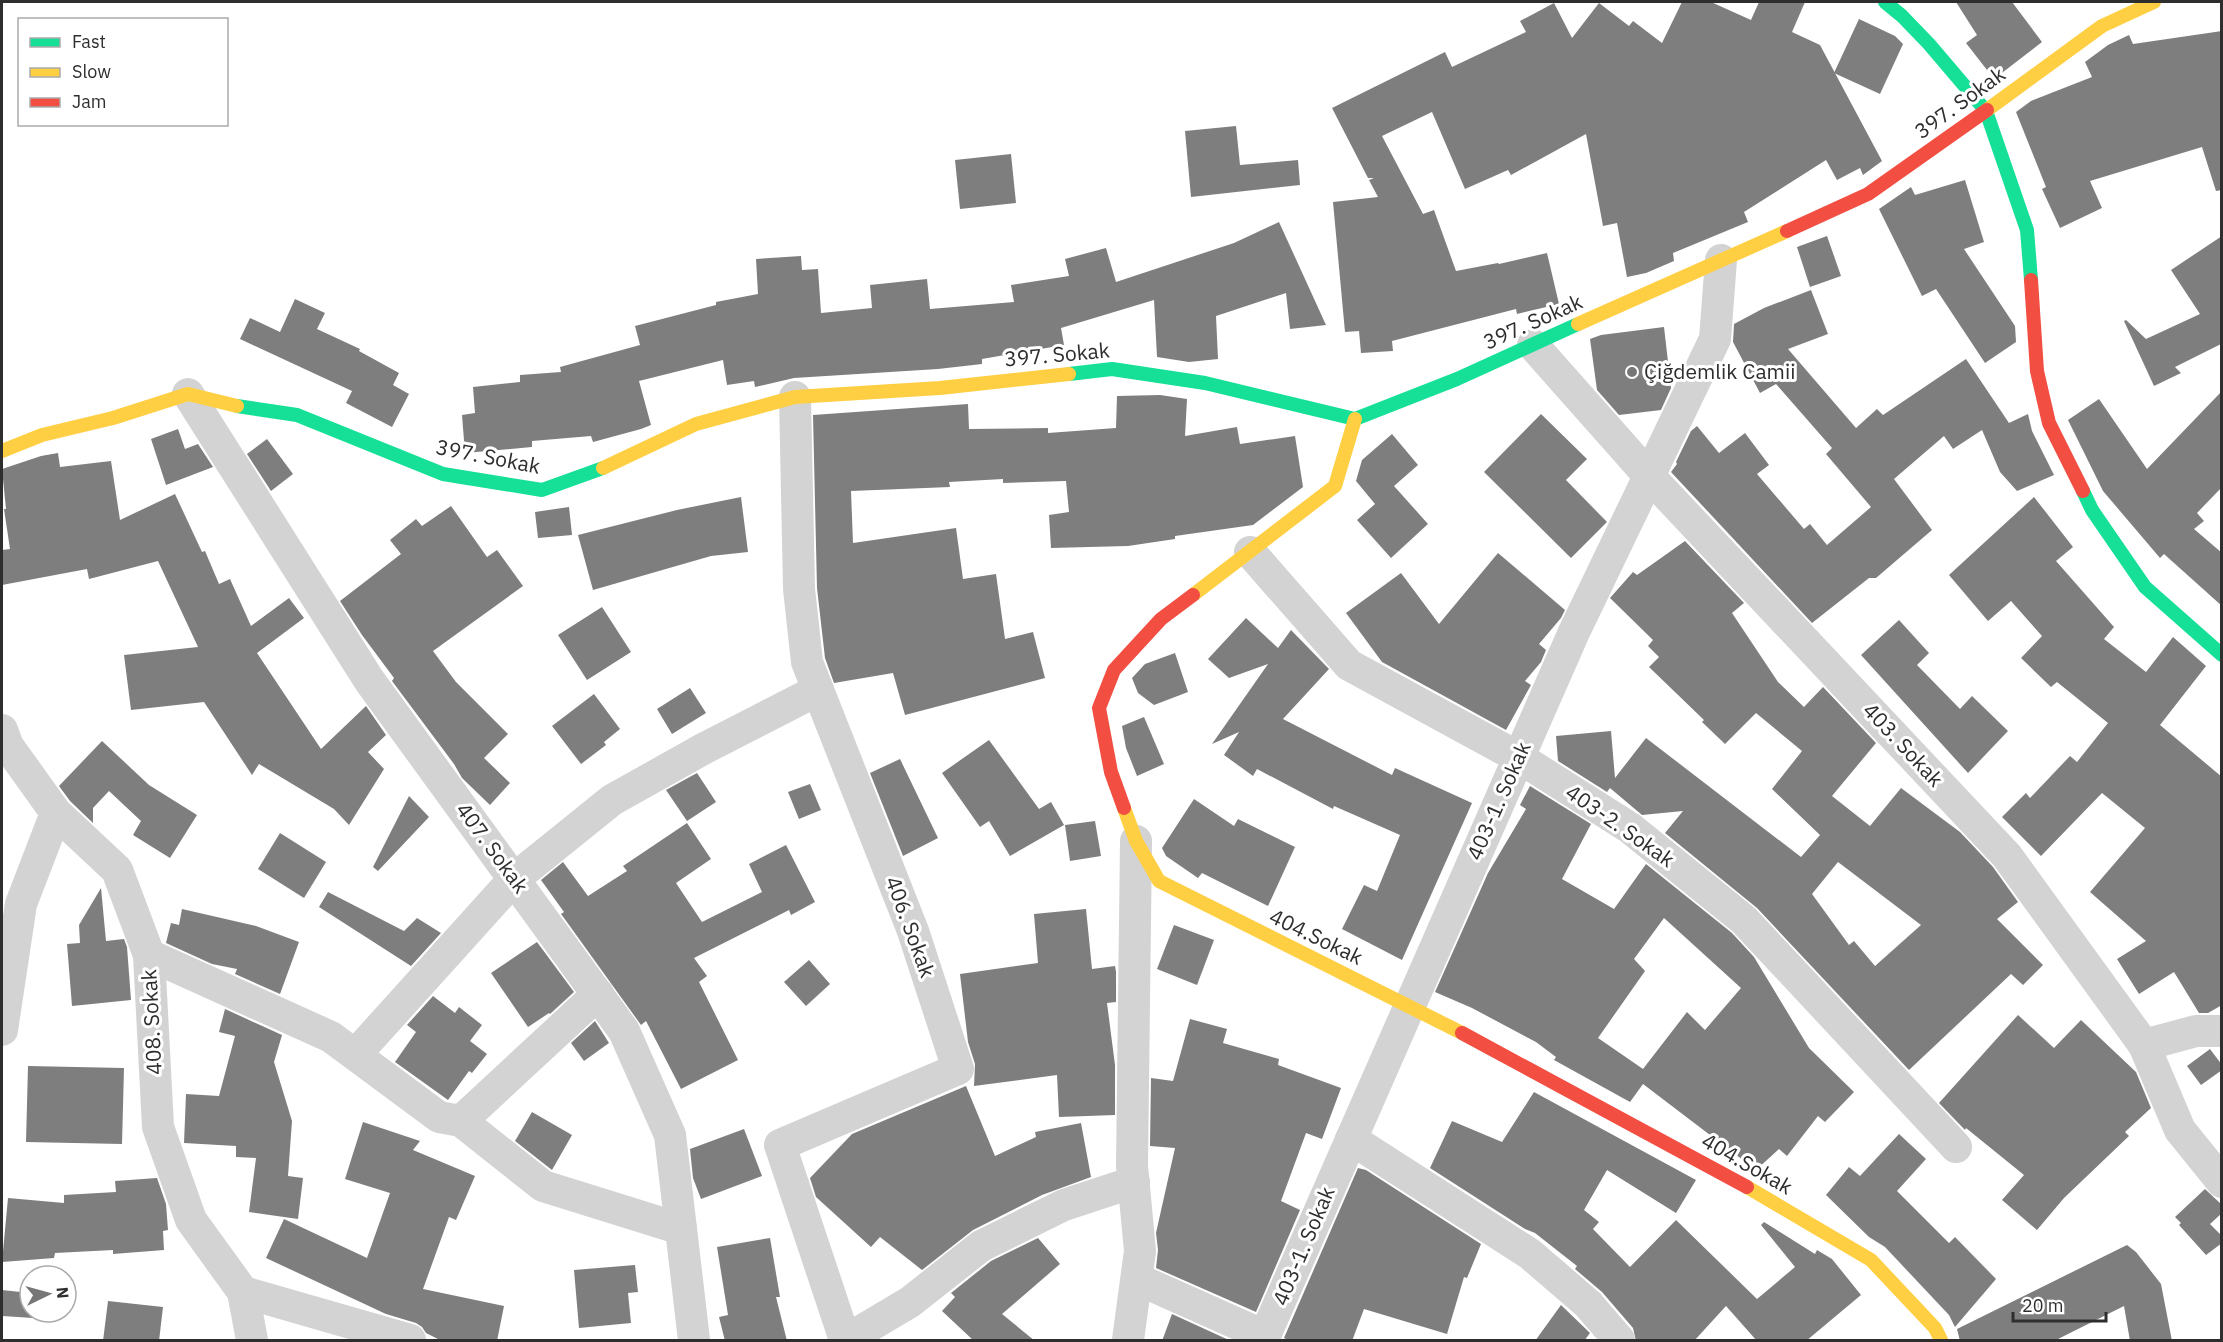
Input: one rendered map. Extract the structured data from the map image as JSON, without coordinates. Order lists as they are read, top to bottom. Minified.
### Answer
{"streets":{"street":["397. Sokak","403. Sokak","403-1. Sokak","403-2. Sokak","407. Sokak","406. Sokak","404.Sokak","408. Sokak"]},"crossings":[["397. Sokak","403. Sokak"],["397. Sokak","403-1. Sokak"],["397. Sokak","407. Sokak"],["397. Sokak","406. Sokak"],["397. Sokak","404.Sokak"],["403. Sokak","403-1. Sokak"],["403-1. Sokak","403-2. Sokak"],["403-1. Sokak","404.Sokak"],["403-2. Sokak","404.Sokak"]],"places":["Çiğdemlik Camii"],"legend":["Fast","Slow","Jam"],"scale_bar":"20 m","north":"right"}
